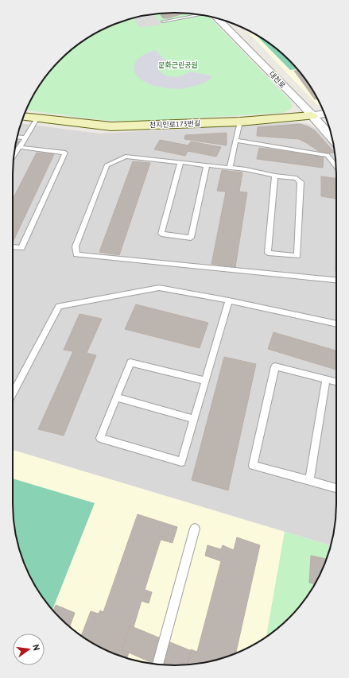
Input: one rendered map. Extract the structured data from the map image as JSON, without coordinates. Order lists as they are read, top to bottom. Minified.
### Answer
{"streets":{"street":["대천로","천지인로173번길"]},"crossings":[["대천로","천지인로173번길"]],"parks":["문화근린공원"],"north":"right"}
